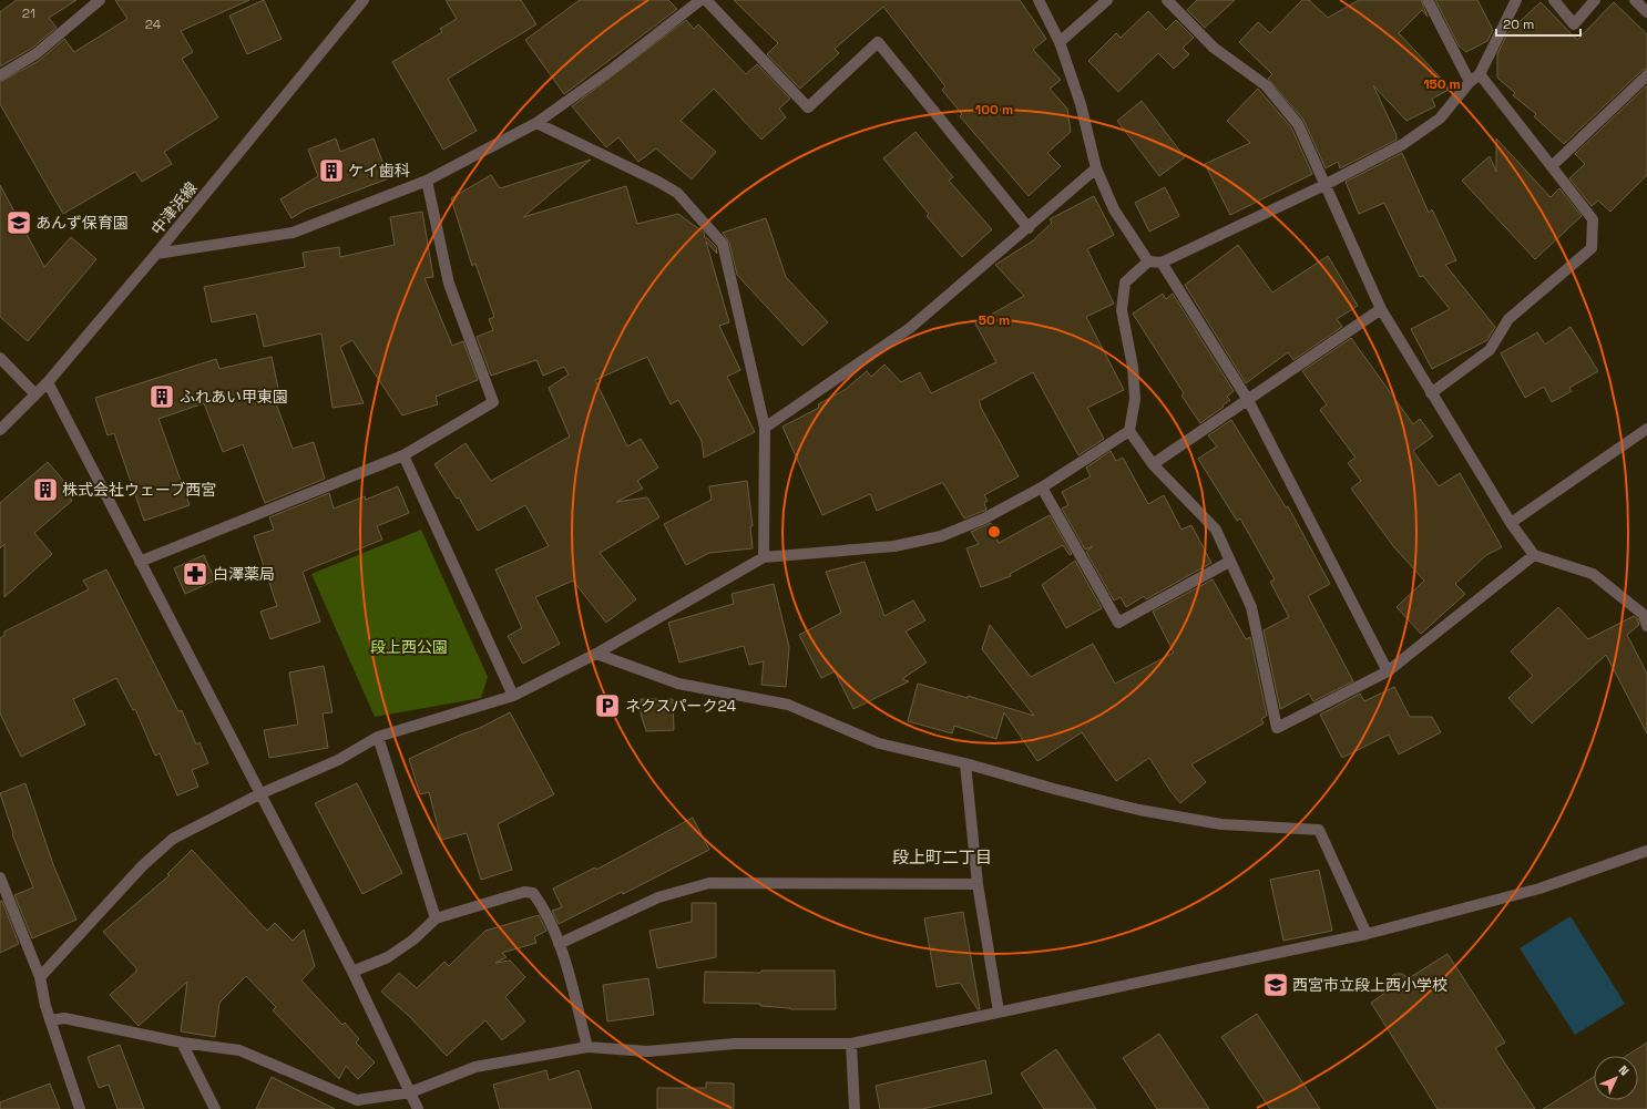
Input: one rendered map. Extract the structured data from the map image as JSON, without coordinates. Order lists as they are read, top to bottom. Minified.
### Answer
{"streets":{"street":["中津浜線"]},"districts":["段上町二丁目"],"parks":["段上西公園"],"places":{"building":["ケイ歯科","ふれあい甲東園","株式会社ウェーブ西宮"],"school or university":["あんず保育園","西宮市立段上西小学校"],"pharmacy":["白澤薬局"],"parking":["ネクスパーク24"]},"house_numbers":["21","24"],"scale_bar":"20 m","north":"top right","rings":["150 m","100 m","50 m"]}
